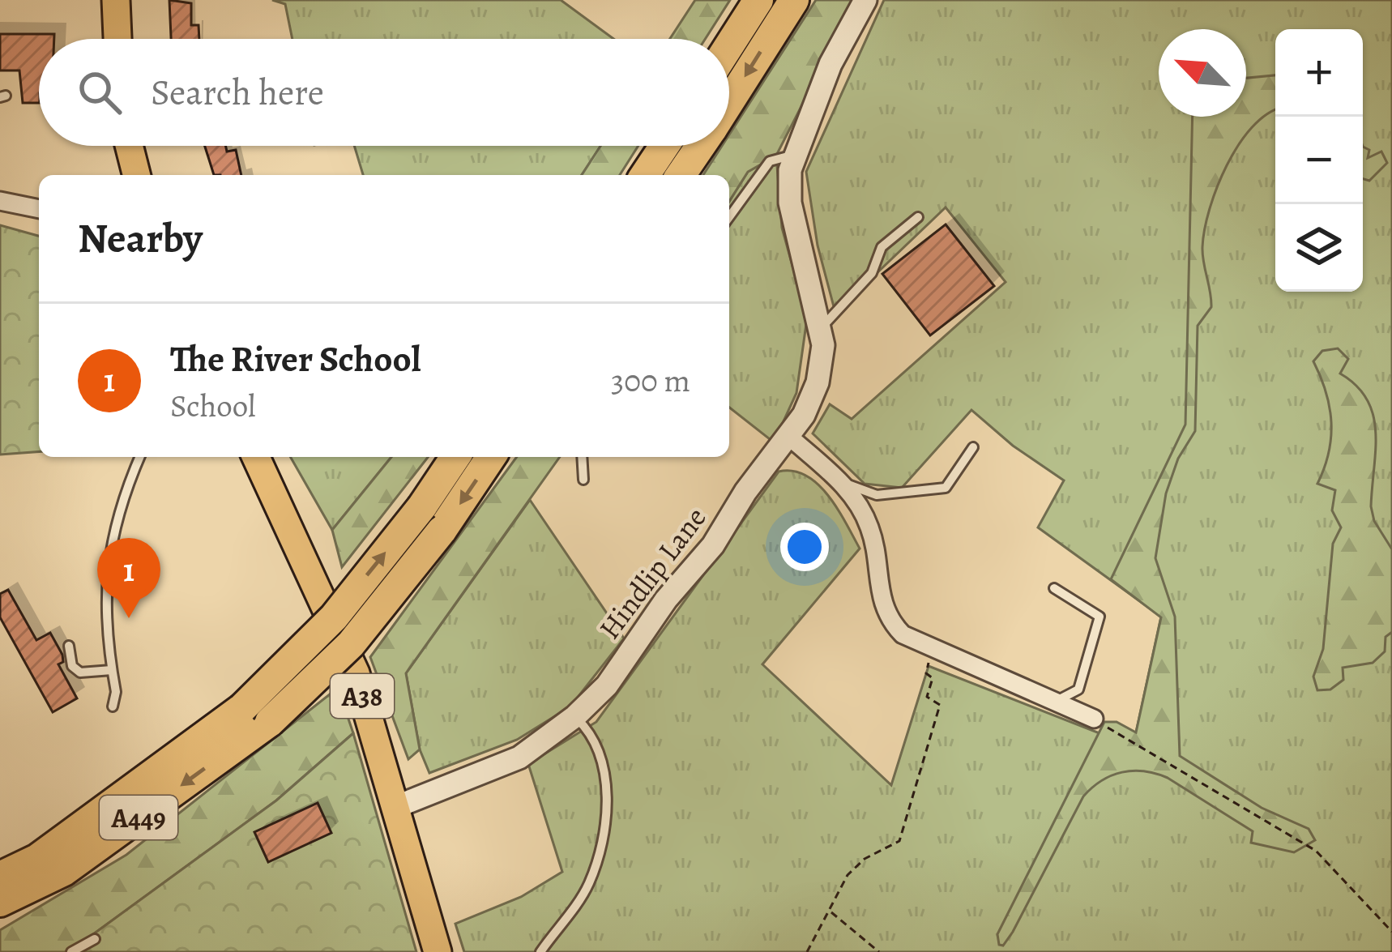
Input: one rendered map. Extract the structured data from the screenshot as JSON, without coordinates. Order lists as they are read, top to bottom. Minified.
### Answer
{"streets":{"highway":["A449"],"main road":["A38"],"street":["Hindlip Lane"]},"crossings":[["Hindlip Lane","A38"]],"north":"top left","page":{"map_buttons":["+","−"],"search":"Search here","heading":"Nearby","list":[{"mark":"1","name":"The River School","note":"School","value":"300 m"}],"pins":"1"}}
